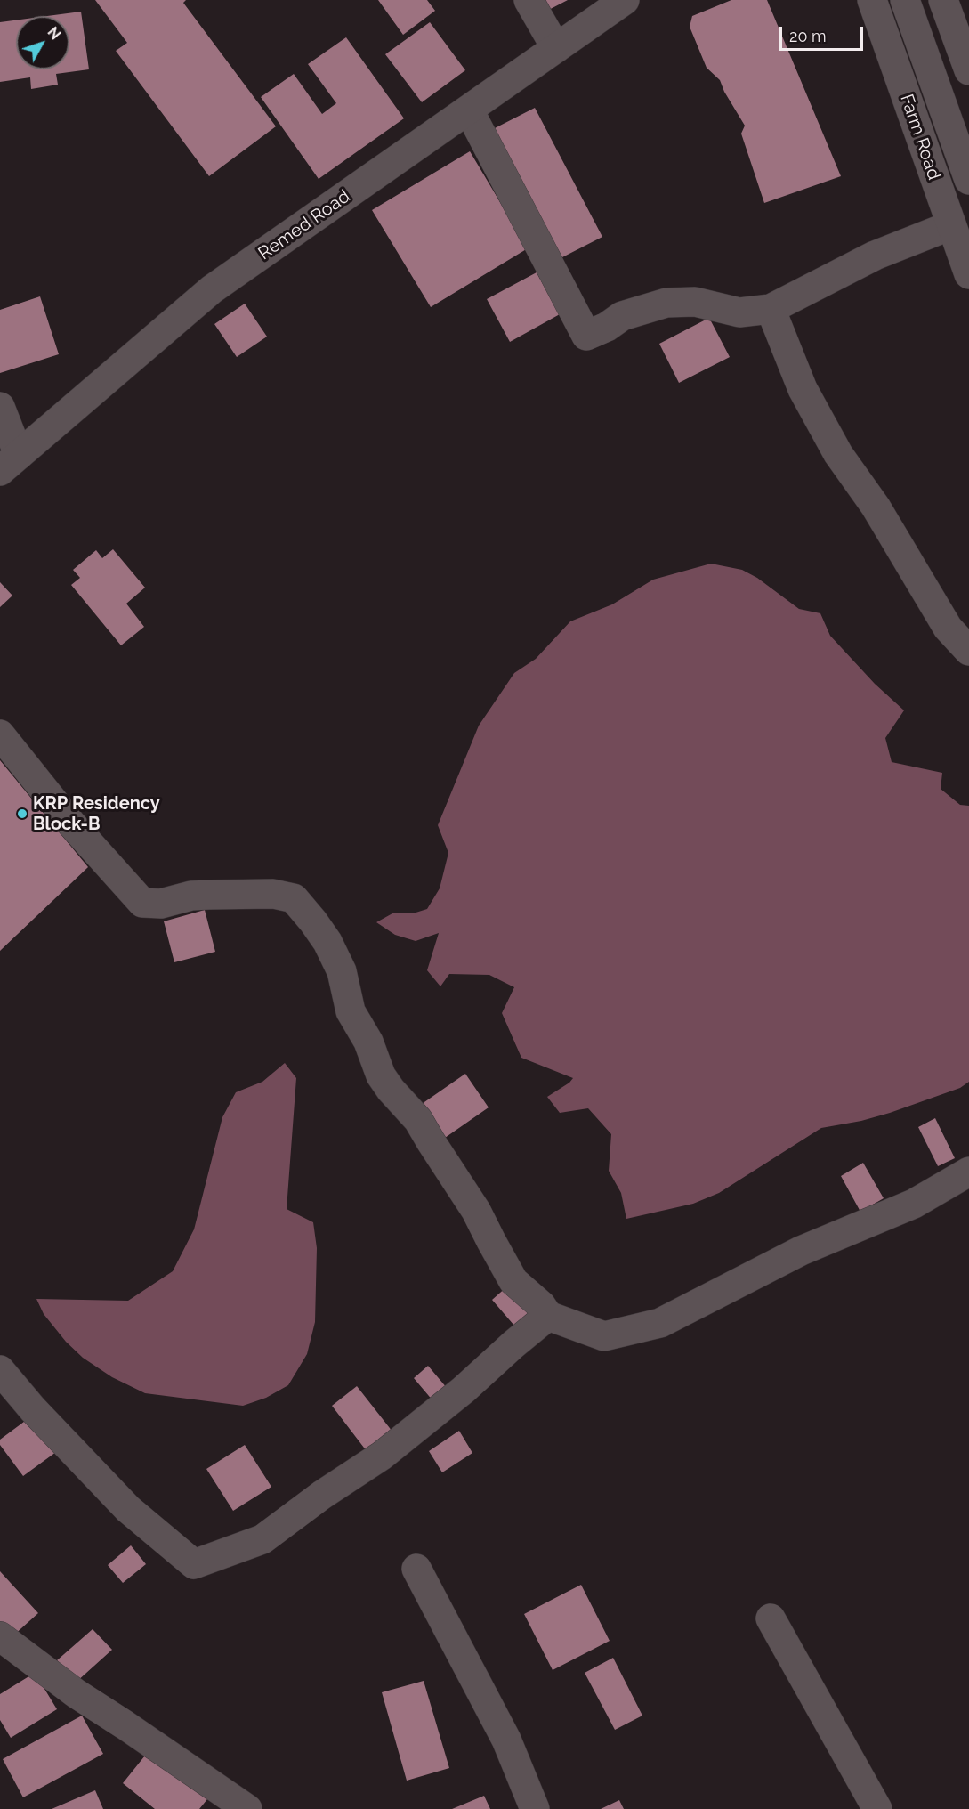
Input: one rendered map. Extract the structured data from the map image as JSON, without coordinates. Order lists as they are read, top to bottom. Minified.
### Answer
{"streets":{"street":["Farm Road","Remed Road"]},"places":["KRP Residency Block-B"],"scale_bar":"20 m","north":"top right"}
